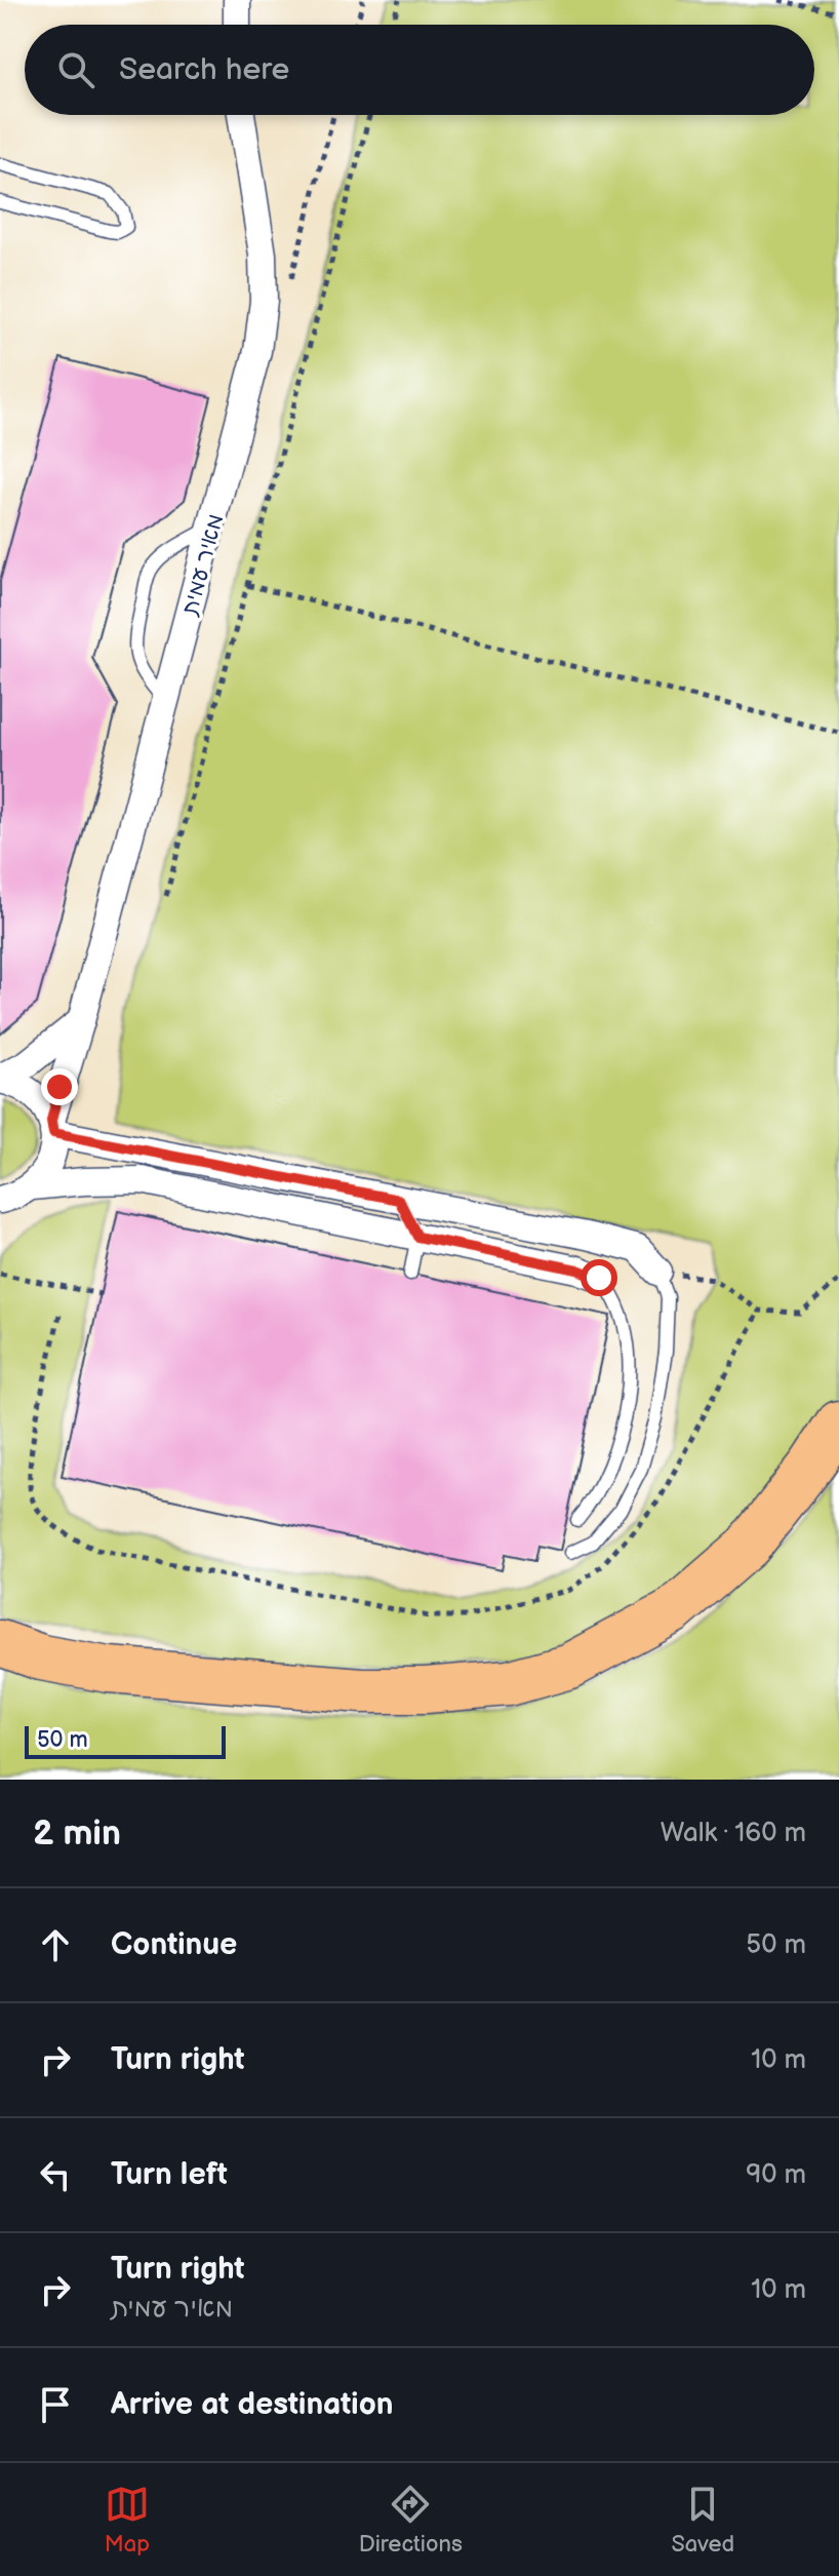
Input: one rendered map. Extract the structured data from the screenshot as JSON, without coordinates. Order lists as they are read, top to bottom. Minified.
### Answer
{"streets":{"street":["מאיר עמית"]},"scale_bar":"50 m","page":{"search":"Search here","scale":"50 m","heading":["2 min","Walk · 160 m"],"list":[["Continue","50 m"],["Turn right","10 m"],["Turn left","90 m"],["Turn right","מאיר עמית","10 m"],"Arrive at destination"],"nav":["Map","Directions","Saved"]}}
